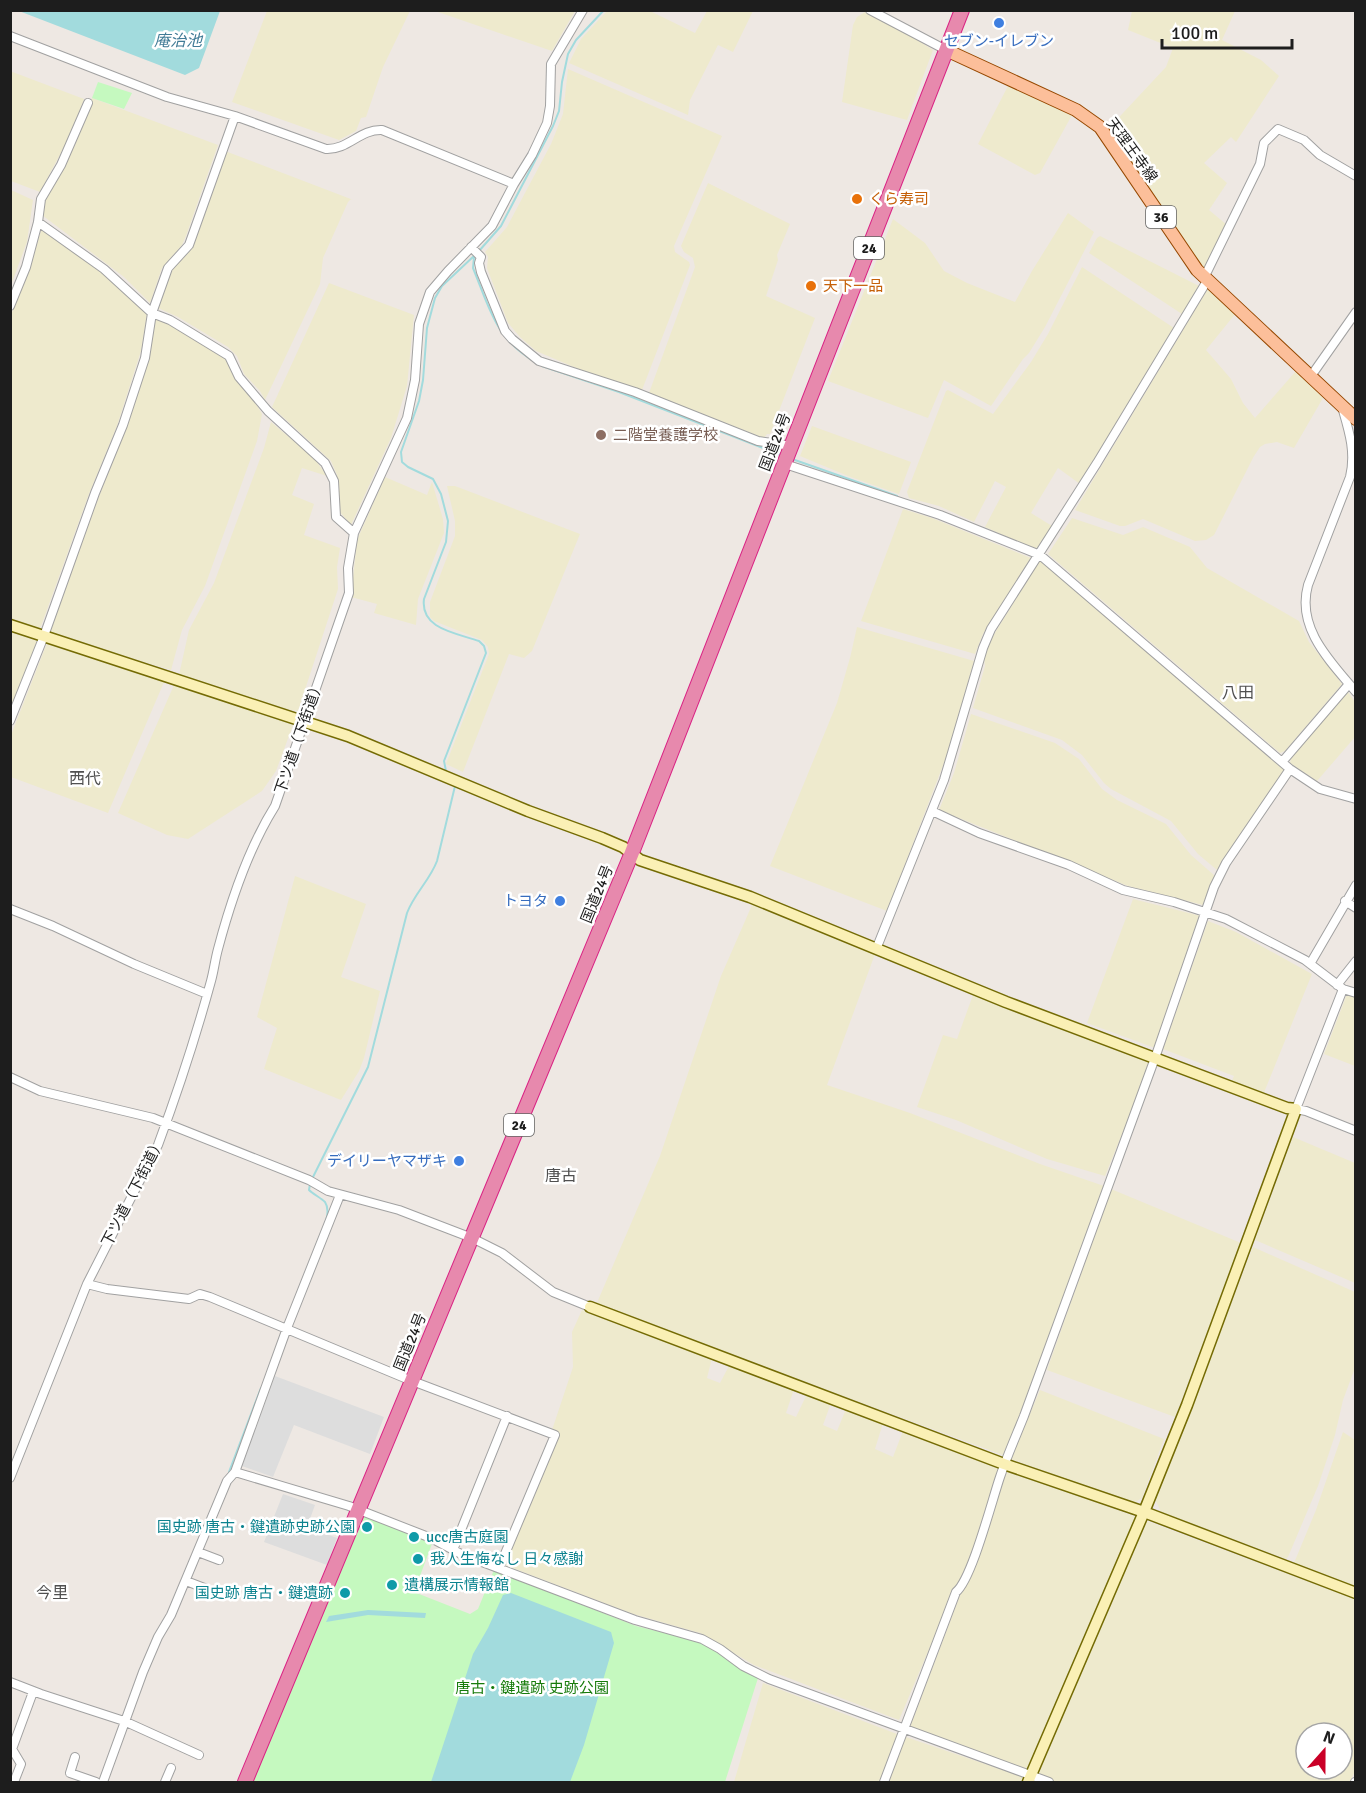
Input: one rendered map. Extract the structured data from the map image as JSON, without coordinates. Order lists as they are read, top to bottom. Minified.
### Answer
{"streets":{"highway":["24","国道24号"],"main road":["天理王寺線","36"],"street":["下ツ道（下街道）"]},"crossings":[["天理王寺線","国道24号"]],"districts":["八田","西代","唐古","今里"],"water":["庵治池"],"parks":["唐古・鍵遺跡 史跡公園"],"places":["セブン-イレブン","くら寿司","天下一品","二階堂養護学校","トヨタ","デイリーヤマザキ","国史跡 唐古・鍵遺跡史跡公園","ucc唐古庭園","我人生悔なし 日々感謝","遺構展示情報館","国史跡 唐古・鍵遺跡"],"scale_bar":"100 m","north":"top"}
